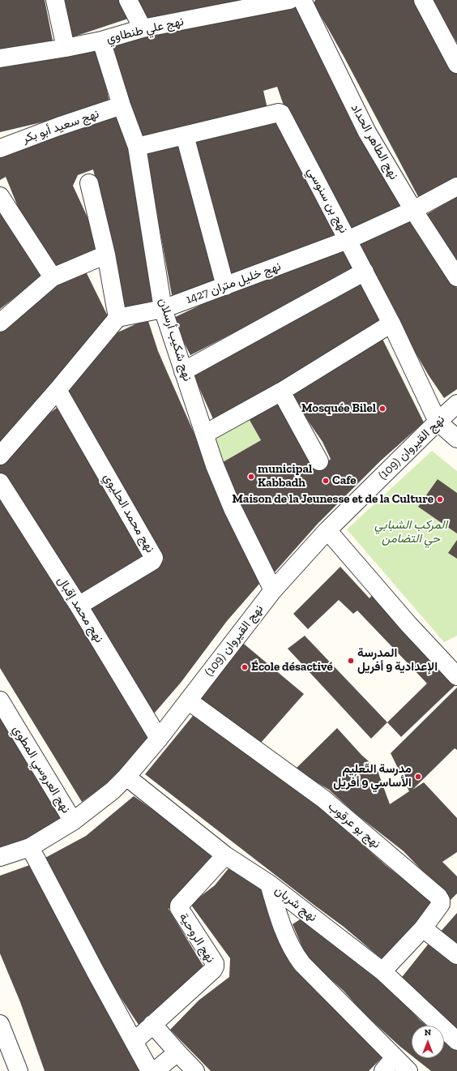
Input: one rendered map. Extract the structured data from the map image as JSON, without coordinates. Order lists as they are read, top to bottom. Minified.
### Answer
{"streets":{"street":["نهج علي طنطاوي","نهج سعيد أبو بكر","نهج الطاهر الحداد","نهج بن سنوسي","نهج خليل متران 1427","نهج شكيب أرسلان","نهج القيروان (109)","نهج محمد الحليوي","نهج محمد إقبال","نهج العروسي المطوي","نهج بو عرقوب","نهج شربان","نهج الروحية"]},"crossings":[["نهج علي طنطاوي","نهج شكيب أرسلان"],["نهج سعيد أبو بكر","نهج شكيب أرسلان"],["نهج الطاهر الحداد","نهج خليل متران 1427"],["نهج بن سنوسي","نهج خليل متران 1427"],["نهج بن سنوسي","نهج شكيب أرسلان"],["نهج بن سنوسي","نهج القيروان (109)"],["نهج خليل متران 1427","نهج شكيب أرسلان"],["نهج شكيب أرسلان","نهج القيروان (109)"],["نهج القيروان (109)","نهج محمد إقبال"],["نهج القيروان (109)","نهج العروسي المطوي"],["نهج القيروان (109)","نهج بو عرقوب"],["نهج القيروان (109)","نهج شربان"],["نهج محمد الحليوي","نهج محمد إقبال"],["نهج بو عرقوب","نهج شربان"],["نهج شربان","نهج الروحية"]],"parks":["المركب الشبابي حي التضامن"],"places":["Mosquée Bilel","municipal Kabbadh","Cafe","Maison de la Jeunesse et de la Culture","المدرسة الإعدادية 9 أفريل","École désactivé","مدرسة التّعليم الأساسي 9 أفريل"],"north":"top"}
